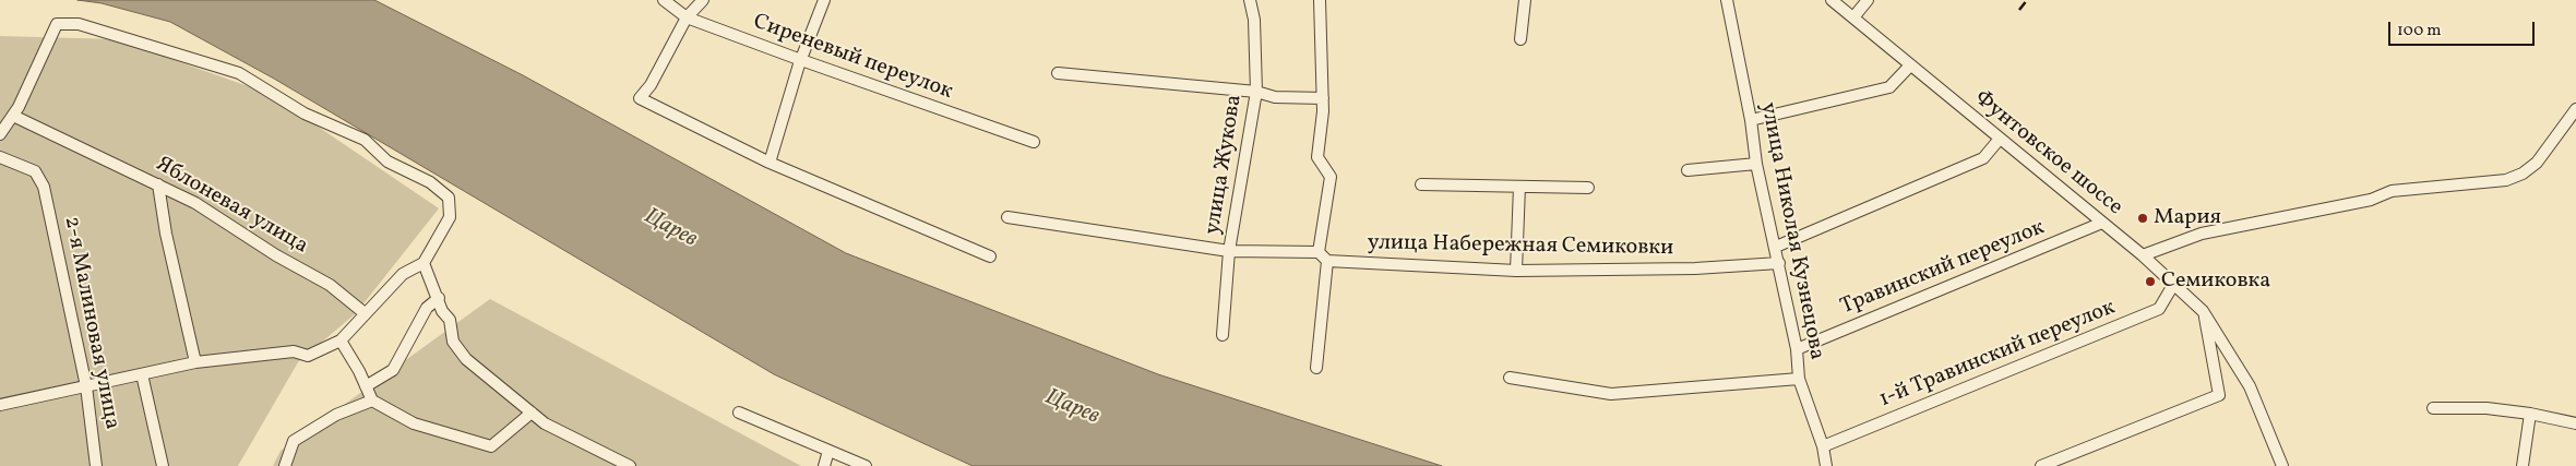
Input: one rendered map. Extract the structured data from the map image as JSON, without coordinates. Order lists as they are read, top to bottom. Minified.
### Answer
{"streets":{"street":["Сиреневый переулок","Фунтовское шоссе","улица Жукова","Яблоневая улица","улица Николая Кузнецова","улица Набережная Семиковки","Травинский переулок","2-я Малиновая улица","1-й Травинский переулок"]},"crossings":[["Фунтовское шоссе","Травинский переулок"],["Фунтовское шоссе","1-й Травинский переулок"],["улица Николая Кузнецова","улица Набережная Семиковки"],["улица Николая Кузнецова","Травинский переулок"],["улица Николая Кузнецова","1-й Травинский переулок"]],"water":["Царев"],"places":["Мария","Семиковка"],"scale_bar":"100 m"}
